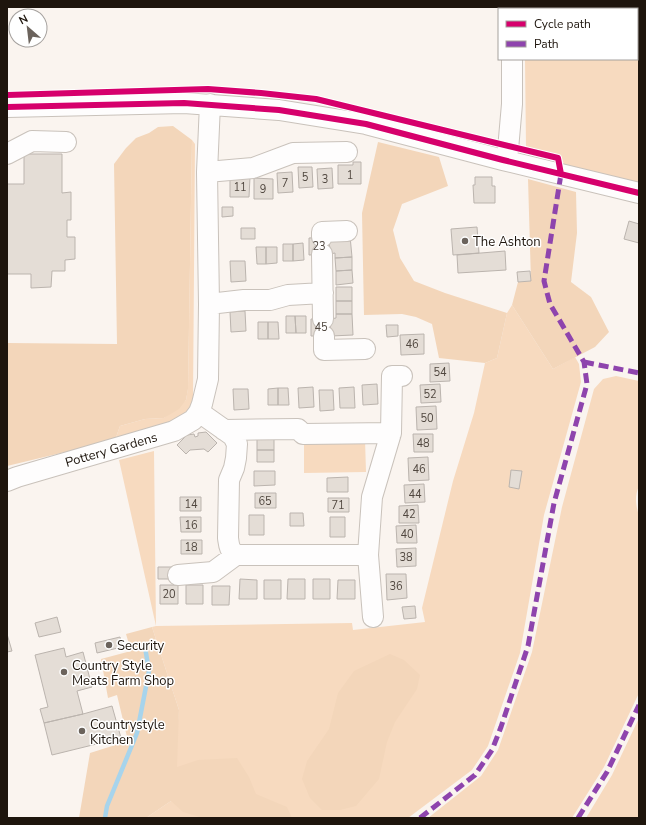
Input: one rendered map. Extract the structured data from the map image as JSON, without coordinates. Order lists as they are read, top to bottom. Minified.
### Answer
{"streets":{"street":["Pottery Gardens"]},"places":["The Ashton","Security","Country Style Meats Farm Shop","Countrystyle Kitchen"],"house_numbers":["1","5","3","7","11","9","23","45","46","54","52","50","48","46","44","65","14","71","42","16","40","18","38","36","20"],"legend":["Cycle path","Path"],"north":"top left"}
